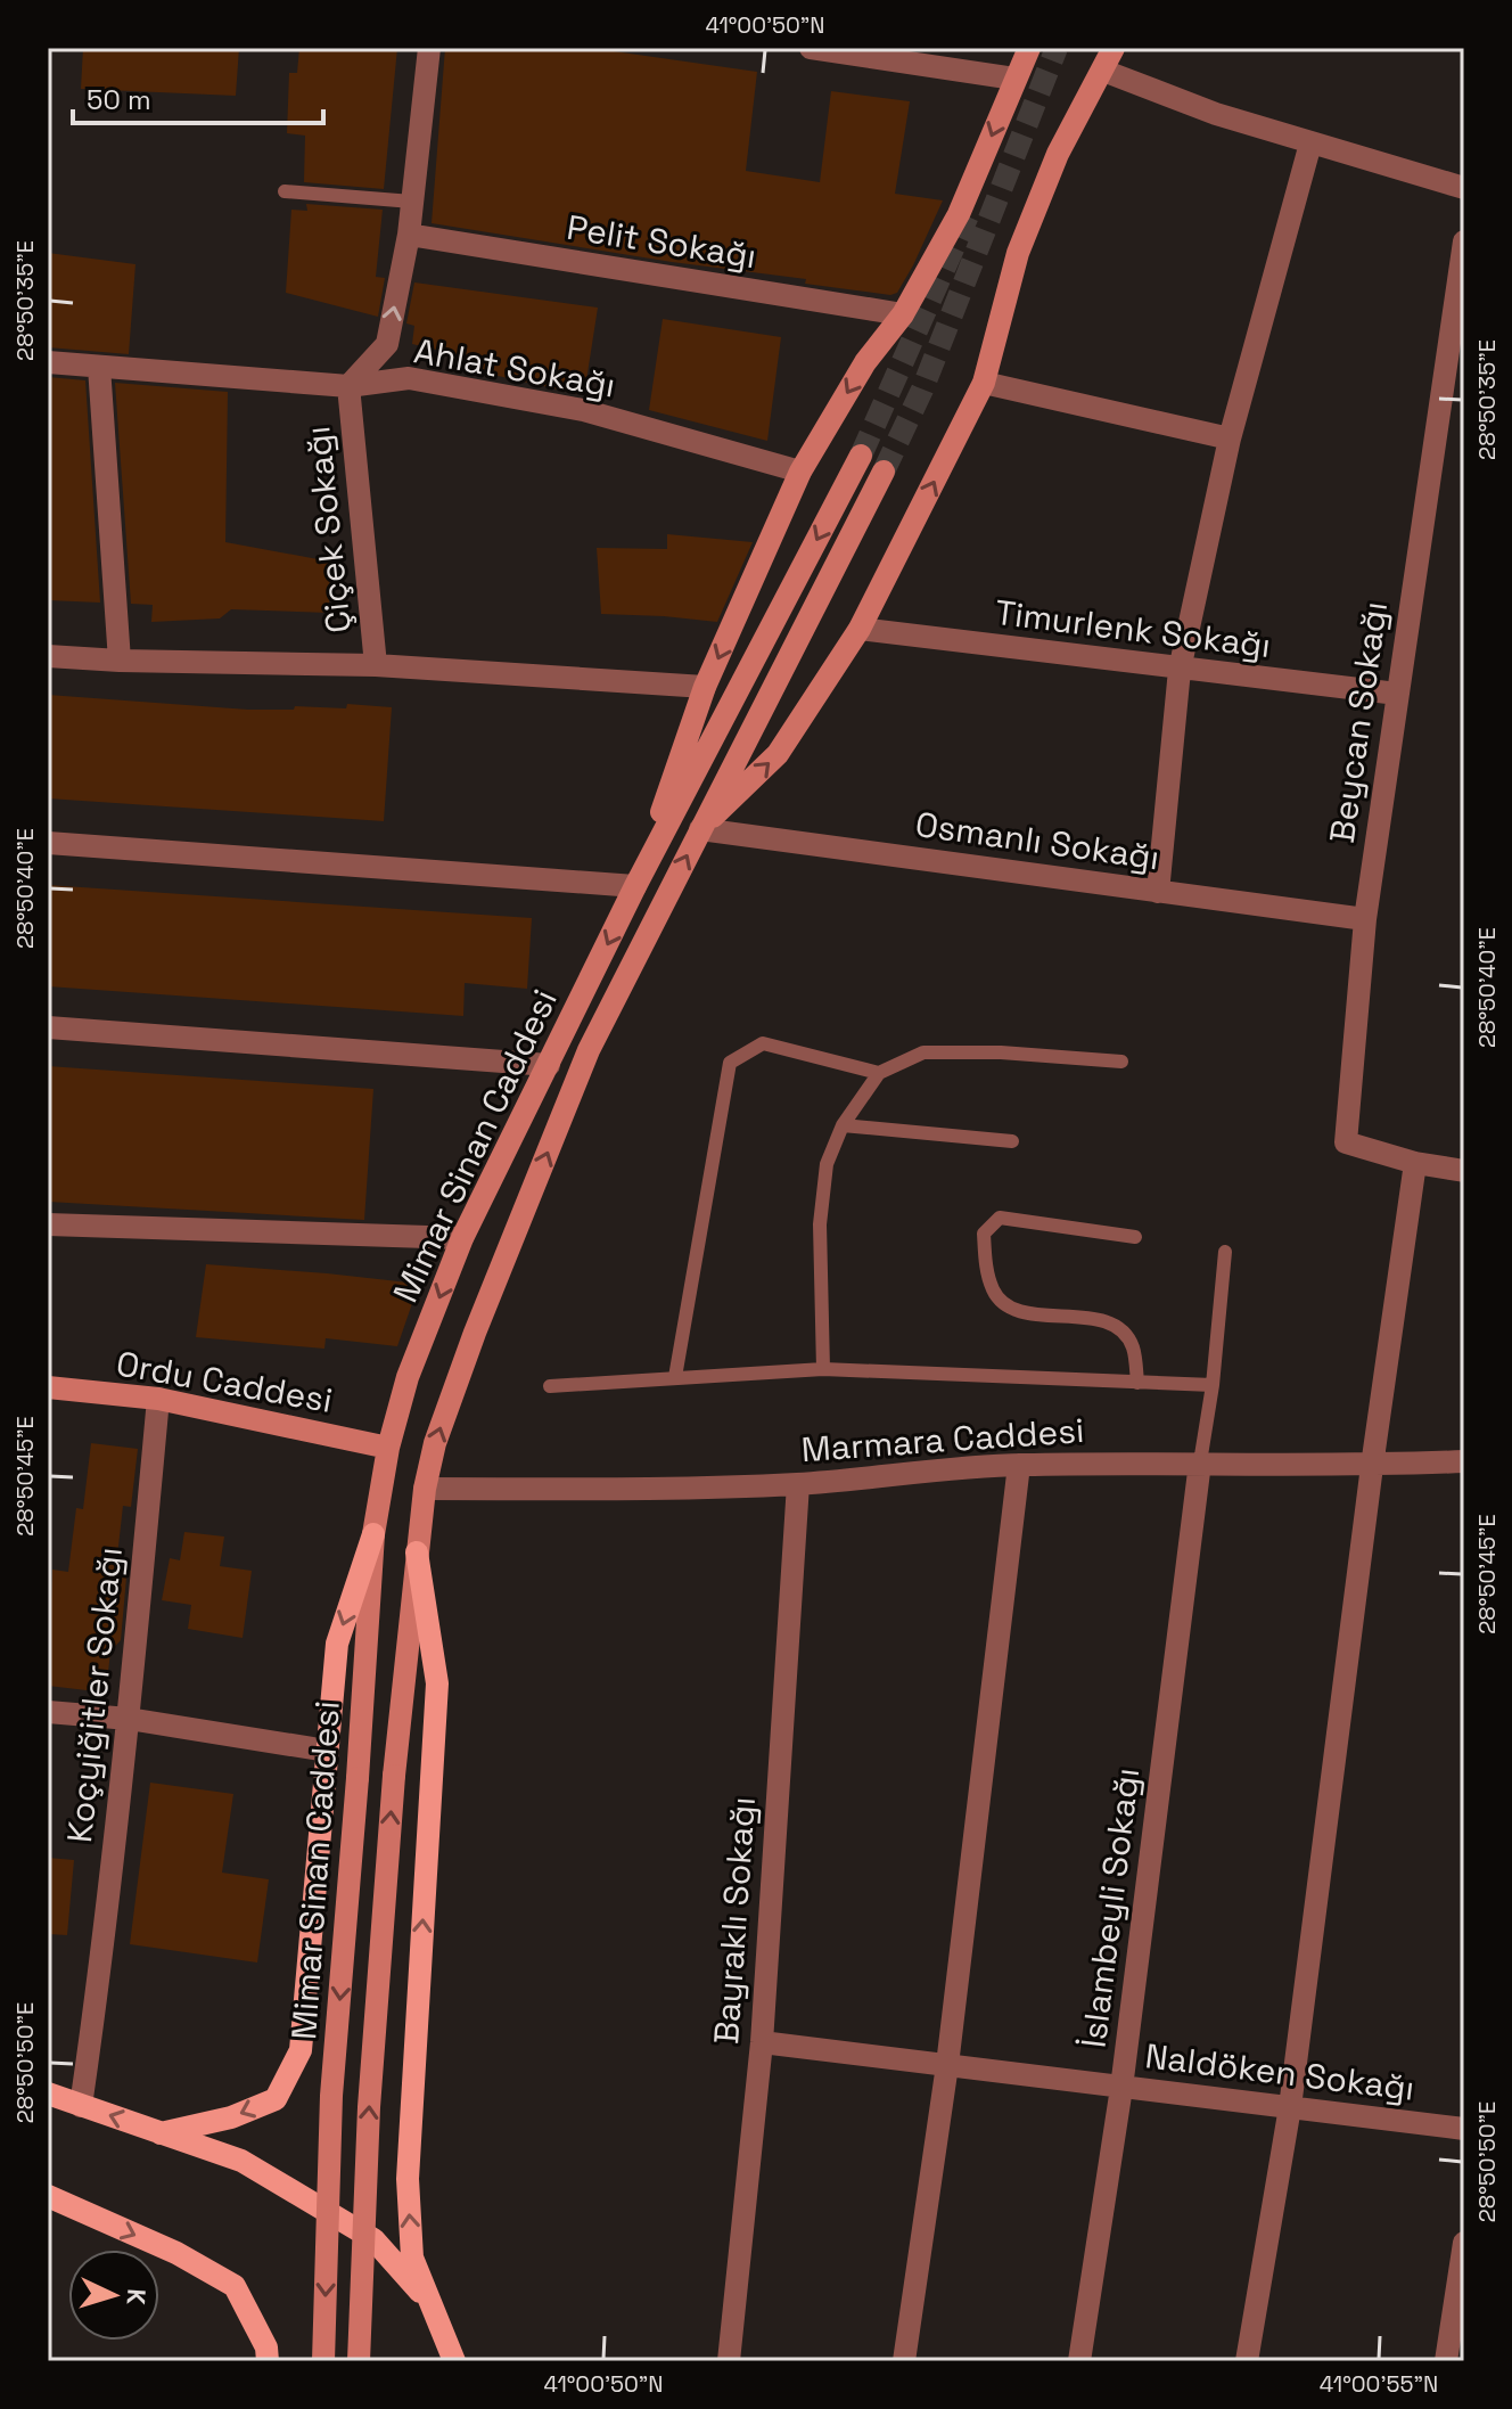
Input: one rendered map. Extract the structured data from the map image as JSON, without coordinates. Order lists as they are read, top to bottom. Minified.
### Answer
{"streets":{"main road":["Mimar Sinan Caddesi","Ordu Caddesi"],"street":["Pelit Sokağı","Ahlat Sokağı","Çiçek Sokağı","Timurlenk Sokağı","Beycan Sokağı","Osmanlı Sokağı","Marmara Caddesi","Koçyiğitler Sokağı","İslambeyli Sokağı","Bayraklı Sokağı","Naldöken Sokağı"]},"crossings":[["Ahlat Sokağı","Çiçek Sokağı"],["Timurlenk Sokağı","Beycan Sokağı"],["Beycan Sokağı","Osmanlı Sokağı"],["Osmanlı Sokağı","Mimar Sinan Caddesi"],["Mimar Sinan Caddesi","Ordu Caddesi"],["Mimar Sinan Caddesi","Marmara Caddesi"],["Ordu Caddesi","Koçyiğitler Sokağı"],["Marmara Caddesi","İslambeyli Sokağı"],["Marmara Caddesi","Bayraklı Sokağı"],["İslambeyli Sokağı","Naldöken Sokağı"],["Bayraklı Sokağı","Naldöken Sokağı"]],"scale_bar":"50 m","north":"right","coordinates":["41°00'50\"N","28°50'35\"E","28°50'40\"E","28°50'45\"E","28°50'50\"E","41°00'55\"N"]}
